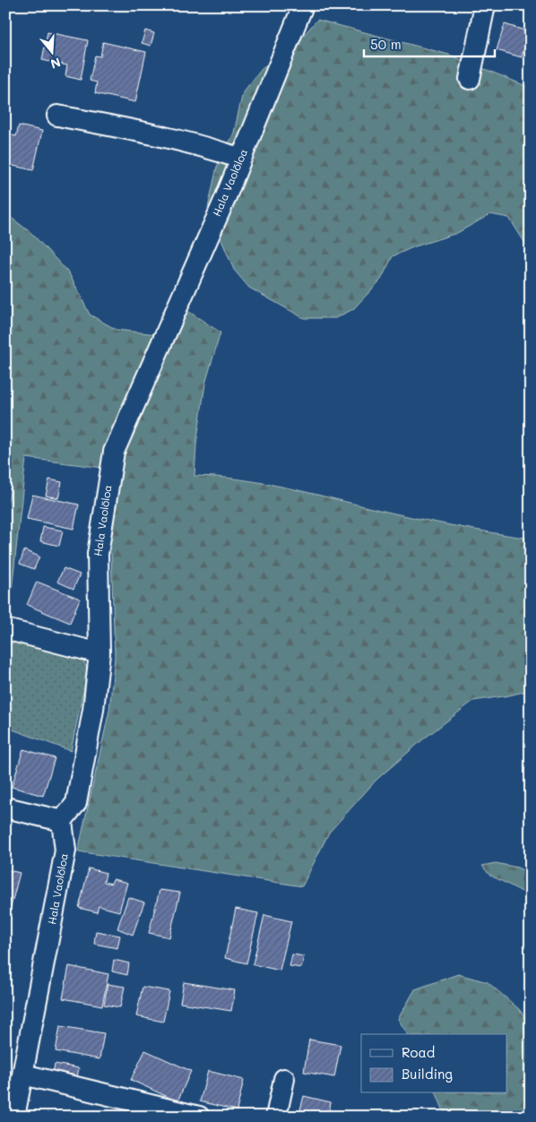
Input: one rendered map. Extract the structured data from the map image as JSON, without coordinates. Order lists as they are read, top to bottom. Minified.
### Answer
{"streets":{"street":["Hala Vaolōloa"]},"legend":["Road","Building"],"scale_bar":"50 m","north":"bottom"}
